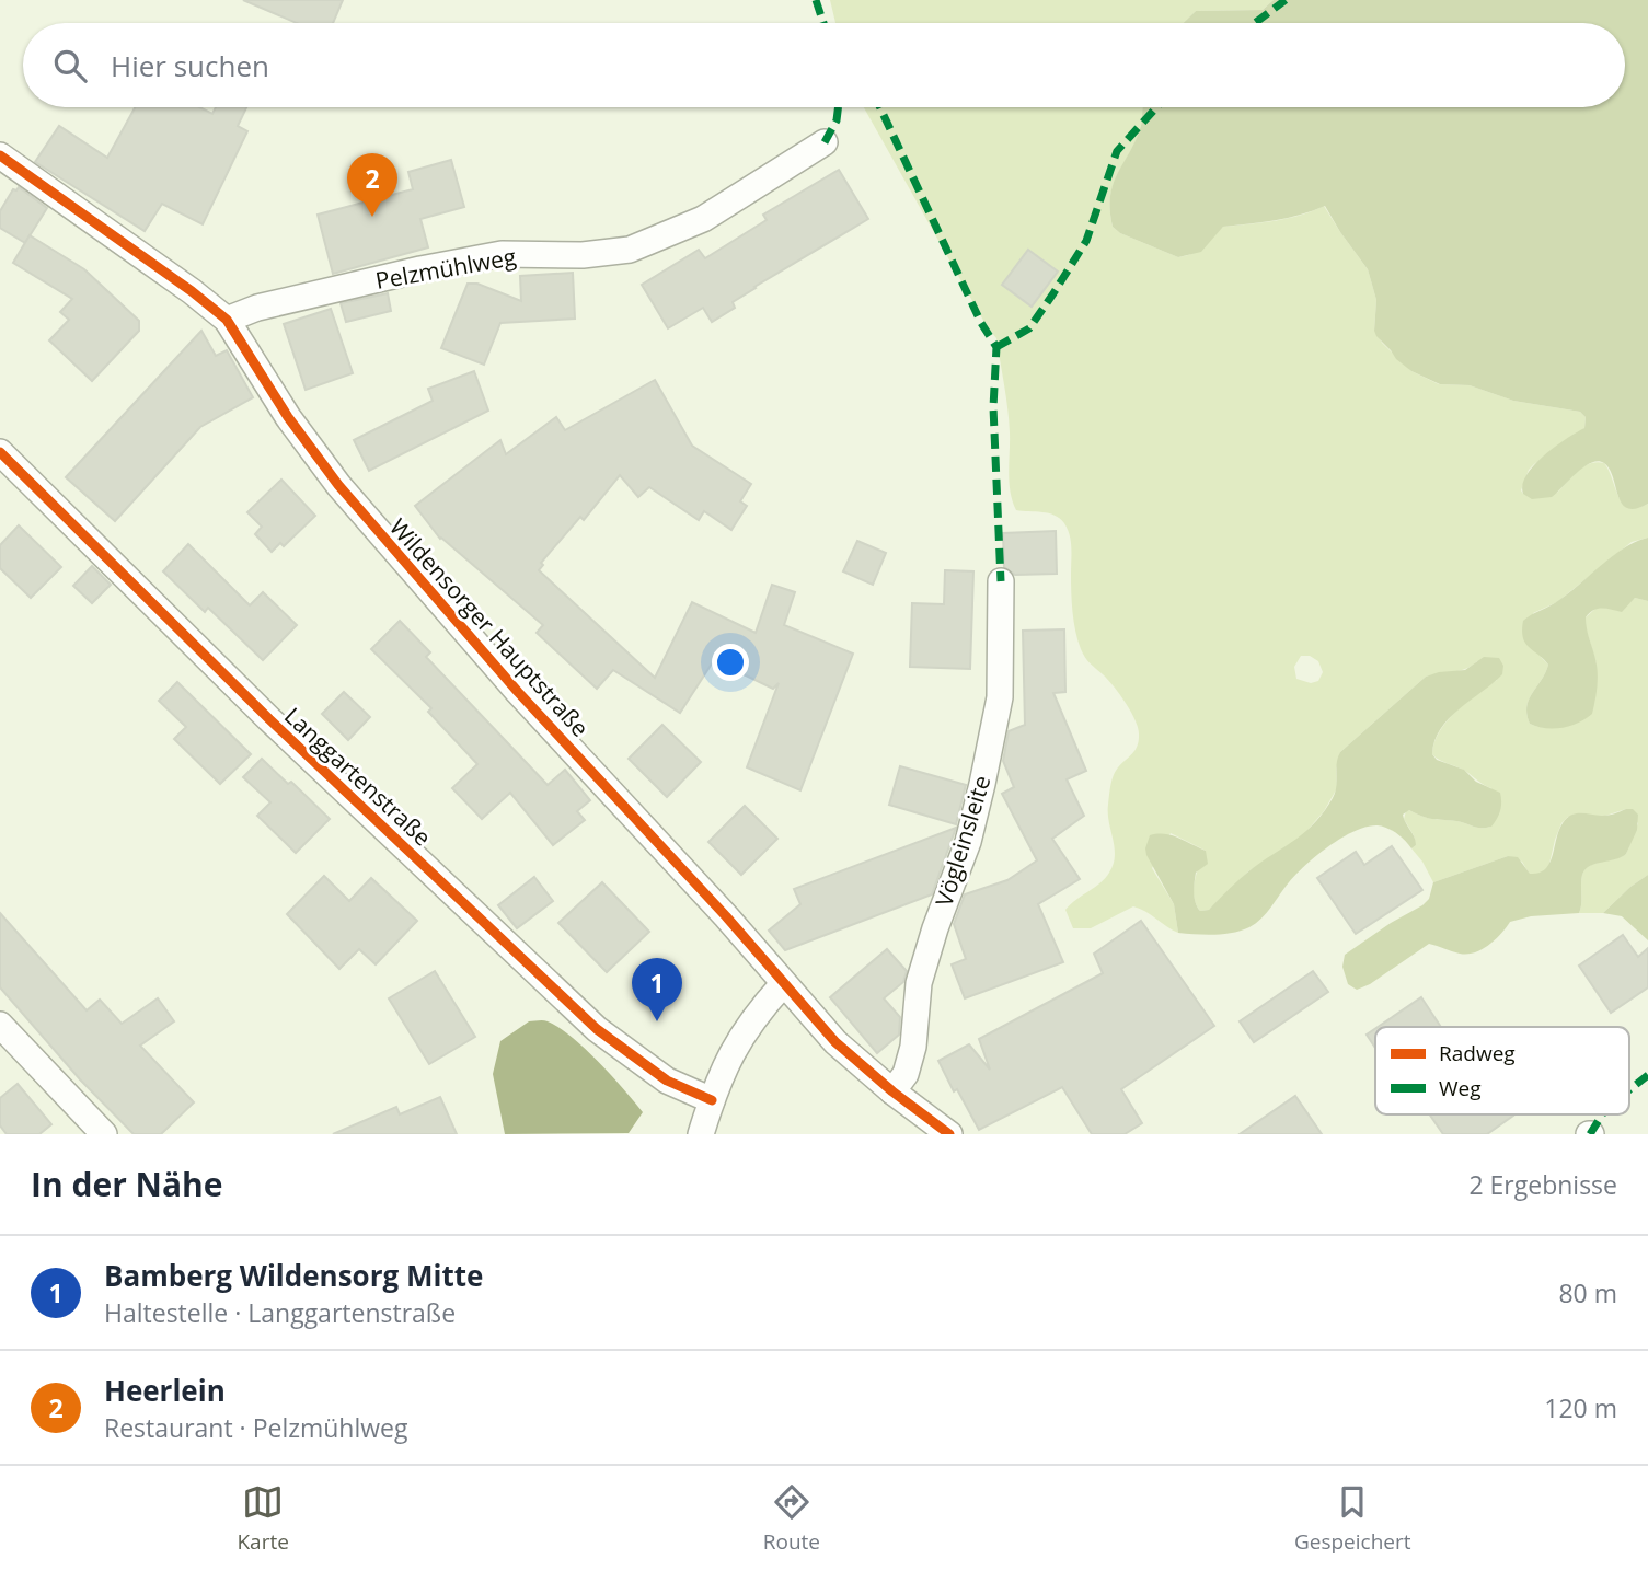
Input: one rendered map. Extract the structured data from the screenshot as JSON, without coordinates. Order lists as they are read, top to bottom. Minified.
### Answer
{"streets":{"street":["Pelzmühlweg","Wildensorger Hauptstraße","Langgartenstraße","Vögleinsleite"]},"crossings":[["Pelzmühlweg","Wildensorger Hauptstraße"],["Wildensorger Hauptstraße","Vögleinsleite"]],"legend":["Radweg","Weg"],"page":{"search":"Hier suchen","pins":["2","1"],"heading":["In der Nähe","2 Ergebnisse"],"list":[{"mark":"1","name":"Bamberg Wildensorg Mitte","note":"Haltestelle · Langgartenstraße","value":"80 m"},{"mark":"2","name":"Heerlein","note":"Restaurant · Pelzmühlweg","value":"120 m"}],"nav":["Karte","Route","Gespeichert"]}}
